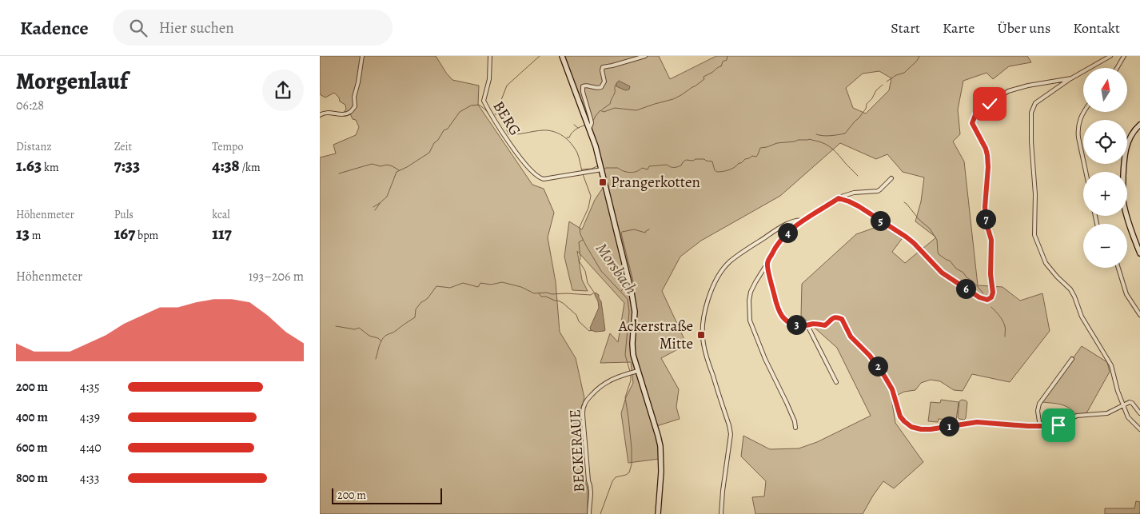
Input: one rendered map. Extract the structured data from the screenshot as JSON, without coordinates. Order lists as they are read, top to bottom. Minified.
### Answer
{"streets":{"street":["BERG","BECKERAUE"]},"water":["Morsbach"],"places":{"transit":["Prangerkotten","Ackerstraße Mitte"]},"scale_bar":"200 m","north":"top","page":{"header":"Kadence","search":"Hier suchen","nav":["Start","Karte","Über uns","Kontakt"],"heading":["Morgenlauf","06:28"],"map_buttons":["+","−"],"stats":[["Distanz","1.63 km"],["Zeit","7:33"],["Tempo","4:38 /km"],["Höhenmeter","13 m"],["Puls","167 bpm"],["kcal","117"]],"pins":["7","5","4","6","3","2","1"],"chart":["Höhenmeter","193–206 m"],"list":[{"name":"200 m","note":"4:35"},{"name":"400 m","note":"4:39"},{"name":"600 m","note":"4:40"},{"name":"800 m","note":"4:33"}],"scale":"200 m"}}
